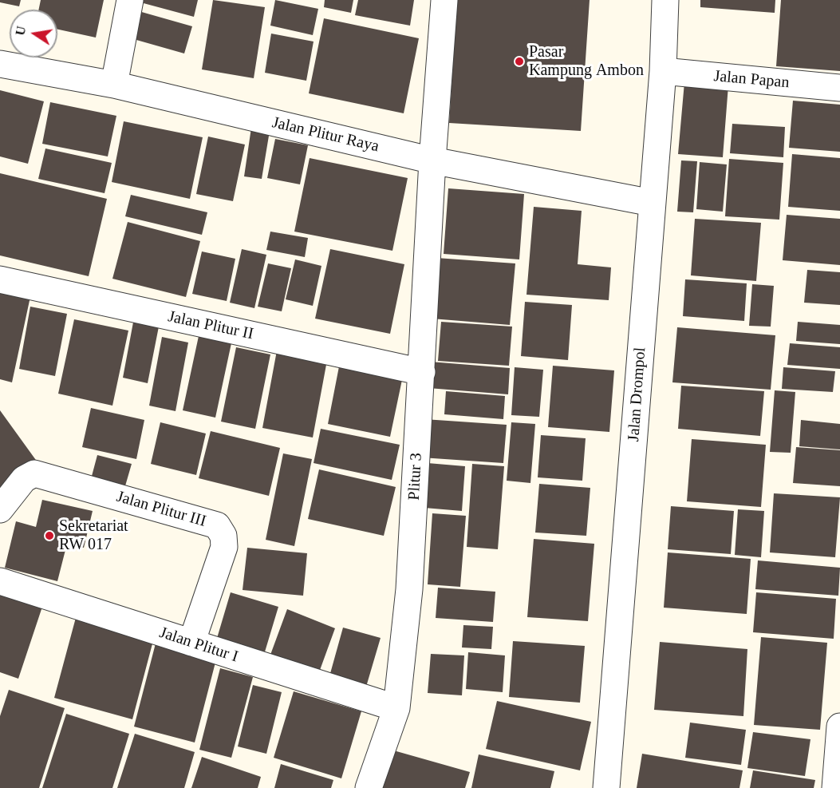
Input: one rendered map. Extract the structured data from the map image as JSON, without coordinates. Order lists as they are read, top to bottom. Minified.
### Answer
{"streets":{"street":["Jalan Papan","Jalan Plitur Raya","Jalan Plitur II","Jalan Drompol","Plitur 3","Jalan Plitur III","Jalan Plitur I"]},"crossings":[["Jalan Papan","Jalan Drompol"],["Jalan Plitur Raya","Jalan Drompol"],["Jalan Plitur Raya","Plitur 3"],["Jalan Plitur II","Plitur 3"],["Plitur 3","Jalan Plitur I"],["Jalan Plitur III","Jalan Plitur I"]],"places":["Pasar Kampung Ambon","Sekretariat RW 017"],"north":"left"}
